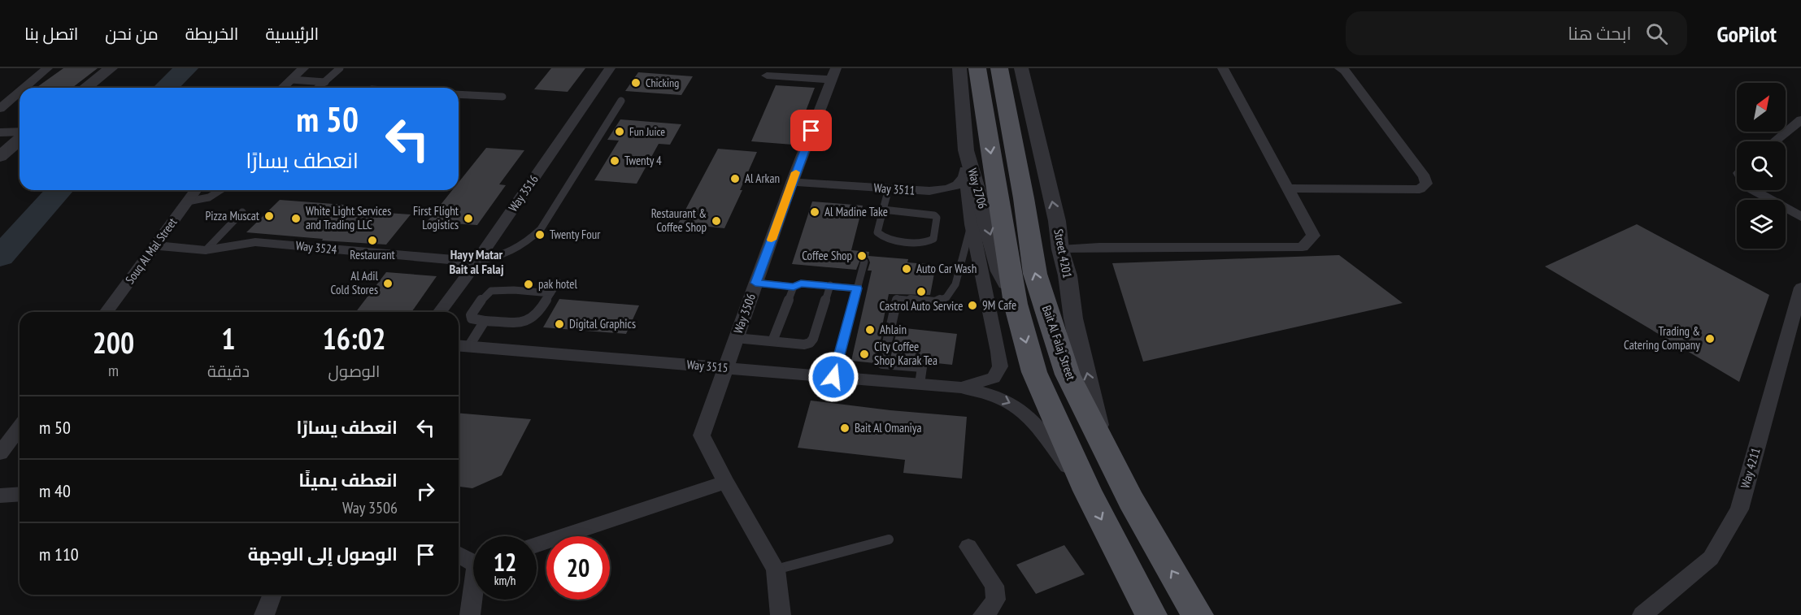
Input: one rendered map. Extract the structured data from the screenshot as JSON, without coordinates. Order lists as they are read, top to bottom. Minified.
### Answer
{"streets":{"main road":["Bait Al Falaj Street"],"street":["Way 2706","Way 3511","Way 3516","Way 3524","Souq Al Mal Street","Street 4201","Way 3506","Way 3515","Way 4211"]},"crossings":[["Way 3511","Way 3506"],["Way 3511","Way 3515"],["Way 3516","Way 3524"],["Way 3524","Souq Al Mal Street"],["Street 4201","Bait Al Falaj Street"],["Way 3506","Way 3515"]],"one_way":["Way 2706","Street 4201"],"districts":["Hayy Matar Bait al Falaj"],"places":["Chicking","Fun Juice","Twenty 4","Al Arkan","Al Madine Take","Pizza Muscat","White Light Services and Trading LLC","First Flight Logistics","Restaurant & Coffee Shop","Twenty Four","Restaurant","Coffee Shop","Auto Car Wash","Al Adil Cold Stores","pak hotel","Castrol Auto Service","9M Cafe","Digital Graphics","Ahlain","Trading & Catering Company","City Coffee Shop Karak Tea","Bait Al Omaniya"],"north":"top right","page":{"header":"GoPilot","search":"ابحث هنا","nav":["الرئيسية","الخريطة","من نحن","اتصل بنا"],"turn":["50 m","انعطف يسارًا"],"eta":["16:02","الوصول","1","دقيقة","200","m"],"list":[{"name":"انعطف يسارًا","value":"50 m"},{"name":"انعطف يمينًا","note":"Way 3506","value":"40 m"},{"name":"الوصول إلى الوجهة","value":"110 m"}],"speed":"12 km/h","limit":"20"}}
